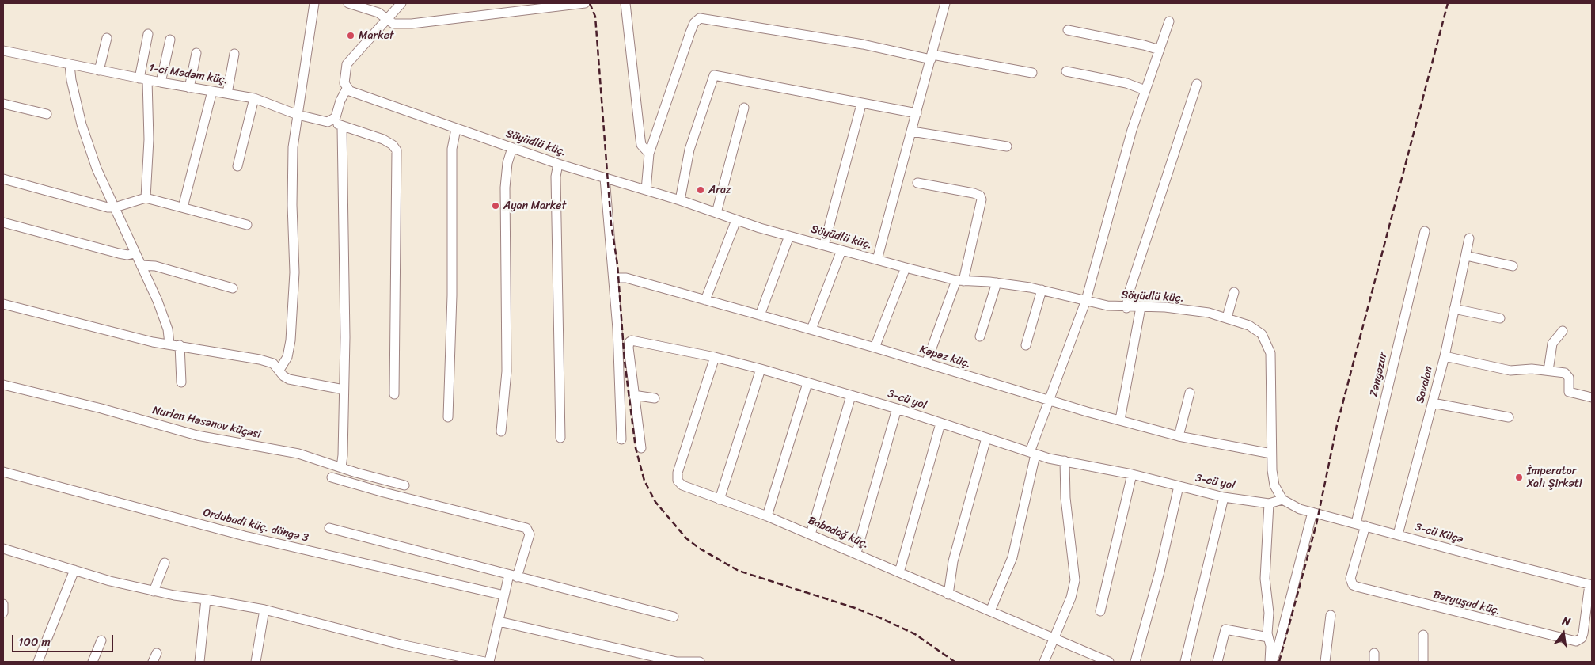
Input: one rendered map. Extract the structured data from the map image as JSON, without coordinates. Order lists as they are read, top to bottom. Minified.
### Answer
{"streets":{"street":["1-ci Mədəm küç.","Söyüdlü küç.","Kəpəz küç.","Zəngəzur","Savalan","3-cü yol","Nurlan Həsənov küçəsi","Ordubadi küç. döngə 3","Babadağ küç.","3-cü Küçə","Bərguşad küç."]},"crossings":[["Söyüdlü küç.","Kəpəz küç."],["Söyüdlü küç.","3-cü yol"],["Söyüdlü küç.","3-cü Küçə"],["Zəngəzur","3-cü Küçə"],["Zəngəzur","Bərguşad küç."],["Savalan","3-cü Küçə"],["3-cü yol","Babadağ küç."],["3-cü yol","3-cü Küçə"],["3-cü Küçə","Bərguşad küç."]],"places":["Market","Araz","Ayan Market","İmperator Xalı Şirkəti"],"scale_bar":"100 m","north":"top"}
